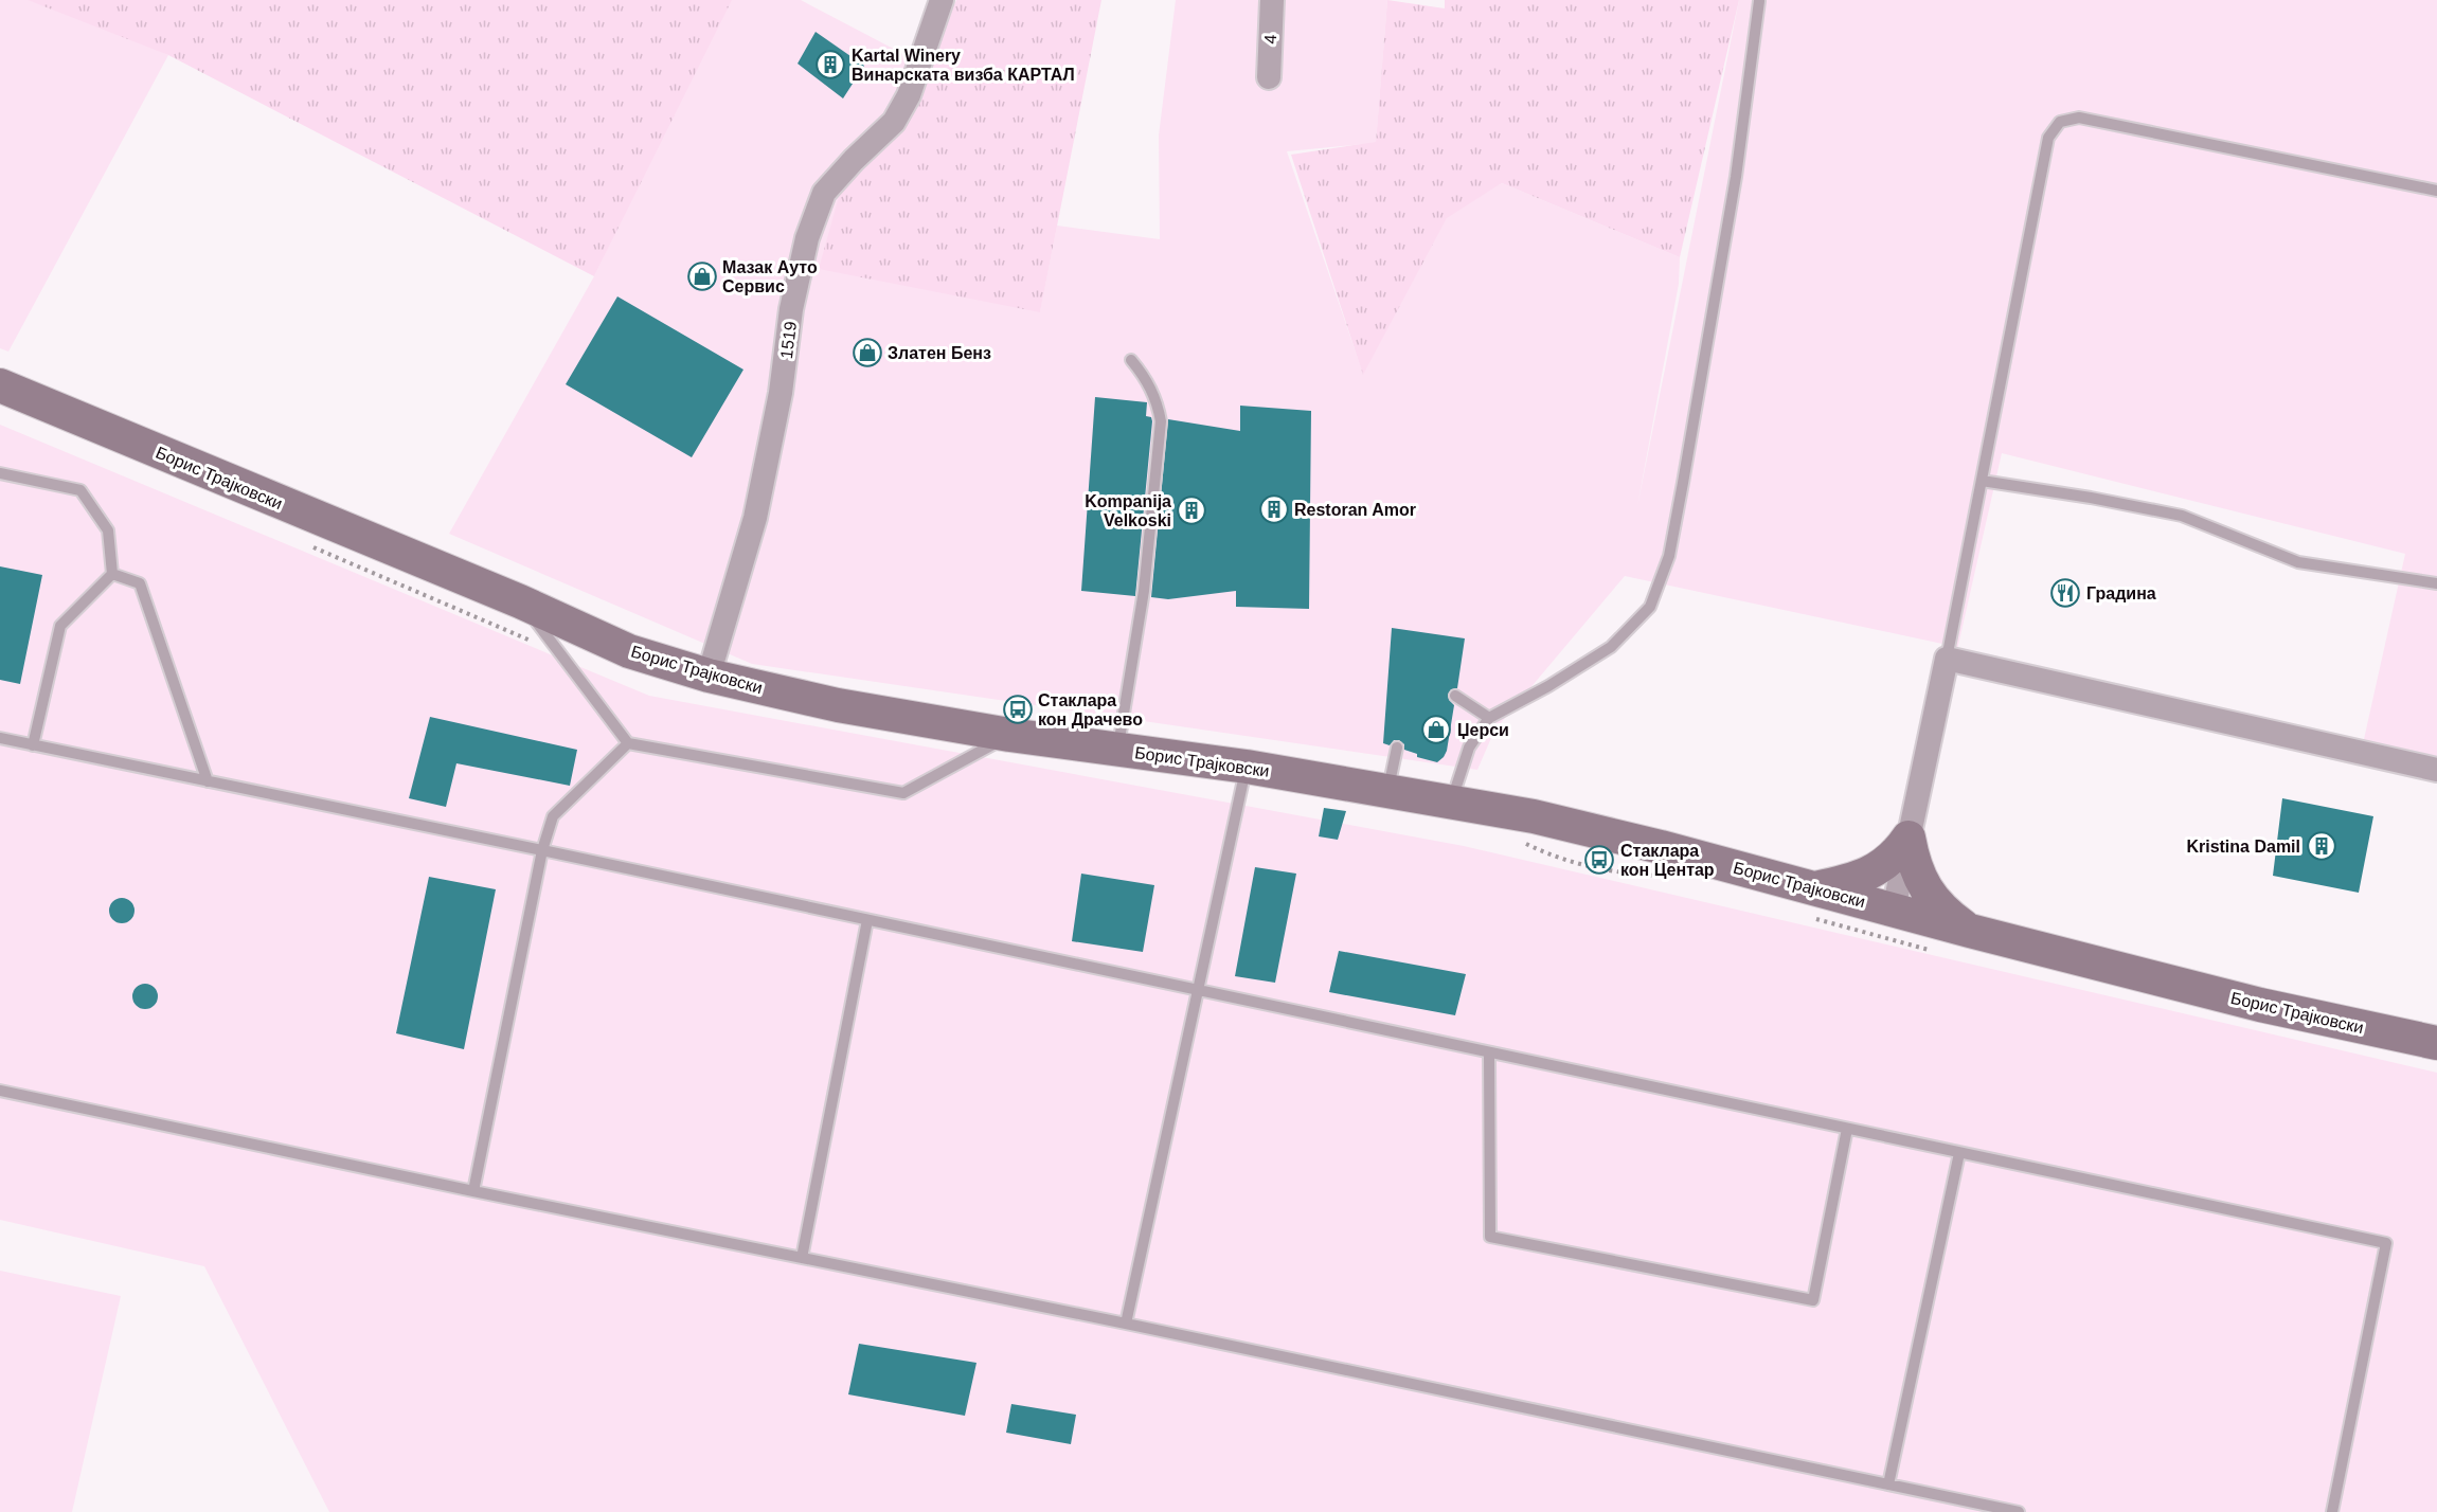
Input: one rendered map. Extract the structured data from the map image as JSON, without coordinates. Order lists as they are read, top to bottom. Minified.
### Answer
{"streets":{"main road":["Борис Трајковски"],"street":["4","1519"]},"crossings":[["1519","Борис Трајковски"]],"places":{"building":["Kartal Winery Винарската визба КАРТАЛ","Restoran Amor","Kompanija Velkoski","Kristina Damil"],"shop":["Мазак Ауто Сервис","Златен Бенз","Џерси"],"restaurant":["Градина"],"bus stop":["Стаклара кон Драчево","Стаклара кон Центар"]}}
